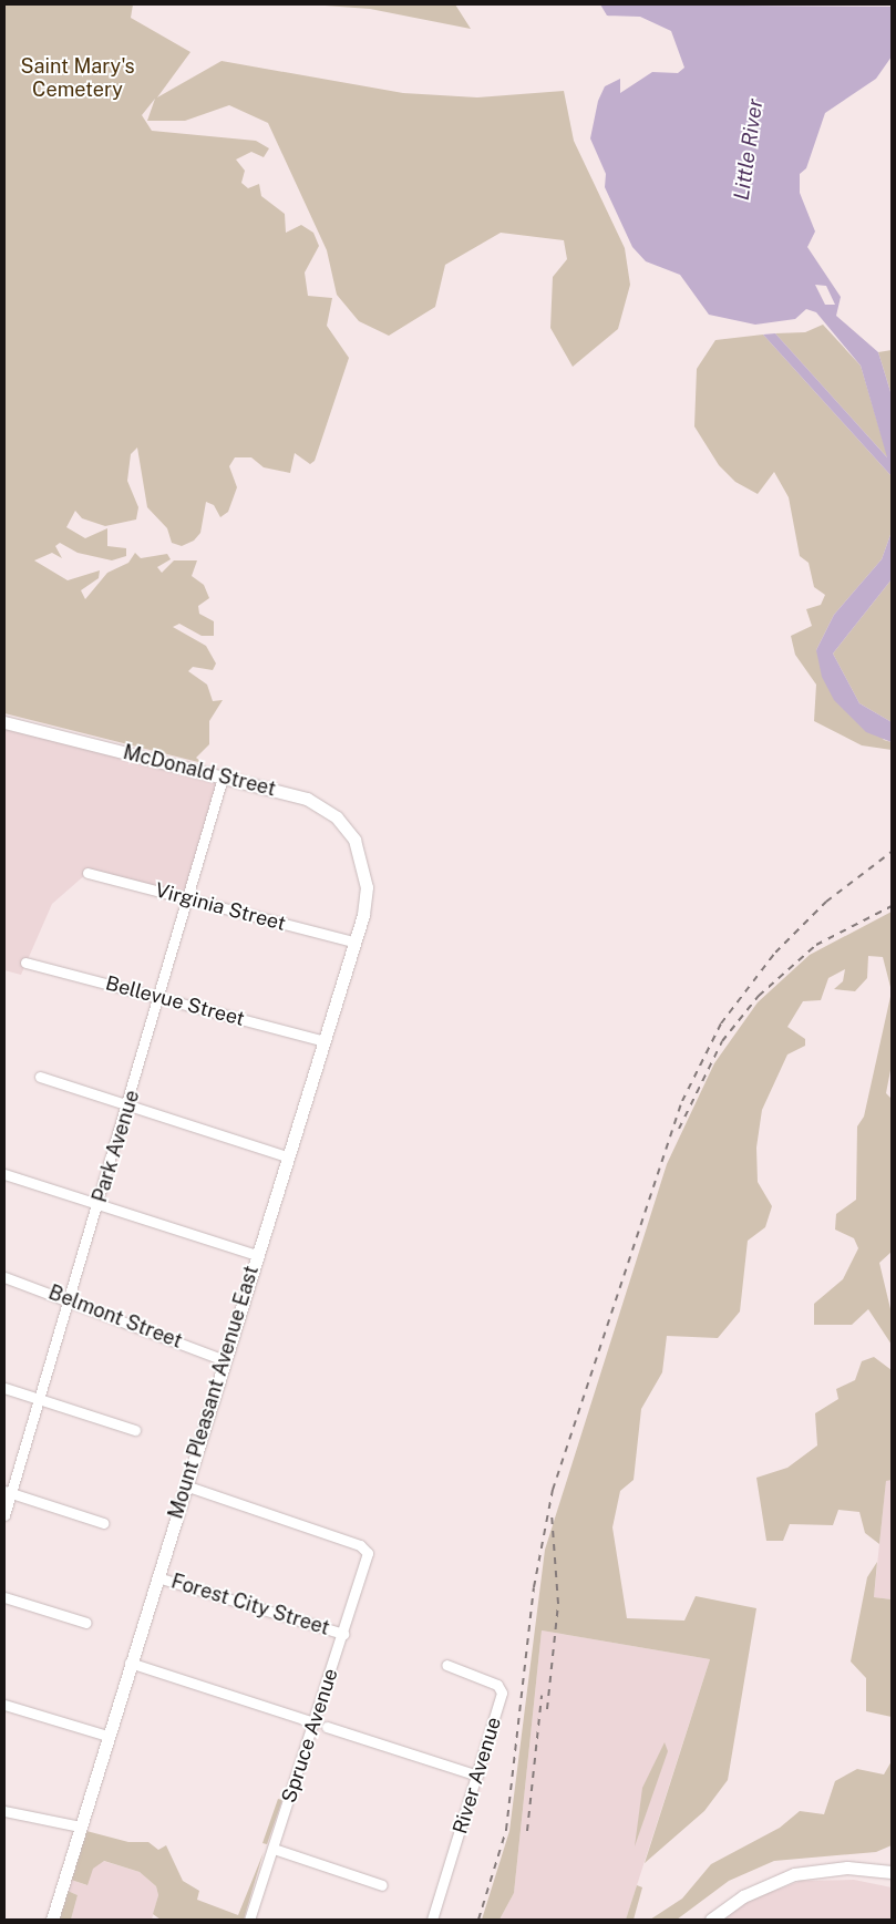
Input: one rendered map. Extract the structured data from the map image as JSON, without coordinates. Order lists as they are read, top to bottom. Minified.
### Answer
{"streets":{"street":["McDonald Street","Virginia Street","Bellevue Street","Park Avenue","Belmont Street","Mount Pleasant Avenue East","Forest City Street","Spruce Avenue","River Avenue"]},"crossings":[["McDonald Street","Park Avenue"],["McDonald Street","Mount Pleasant Avenue East"],["Virginia Street","Park Avenue"],["Virginia Street","Mount Pleasant Avenue East"],["Bellevue Street","Park Avenue"],["Bellevue Street","Mount Pleasant Avenue East"],["Park Avenue","Belmont Street"],["Belmont Street","Mount Pleasant Avenue East"],["Mount Pleasant Avenue East","Forest City Street"],["Mount Pleasant Avenue East","Spruce Avenue"],["Forest City Street","Spruce Avenue"]],"water":["Little River"],"parks":["Saint Mary's Cemetery"]}
